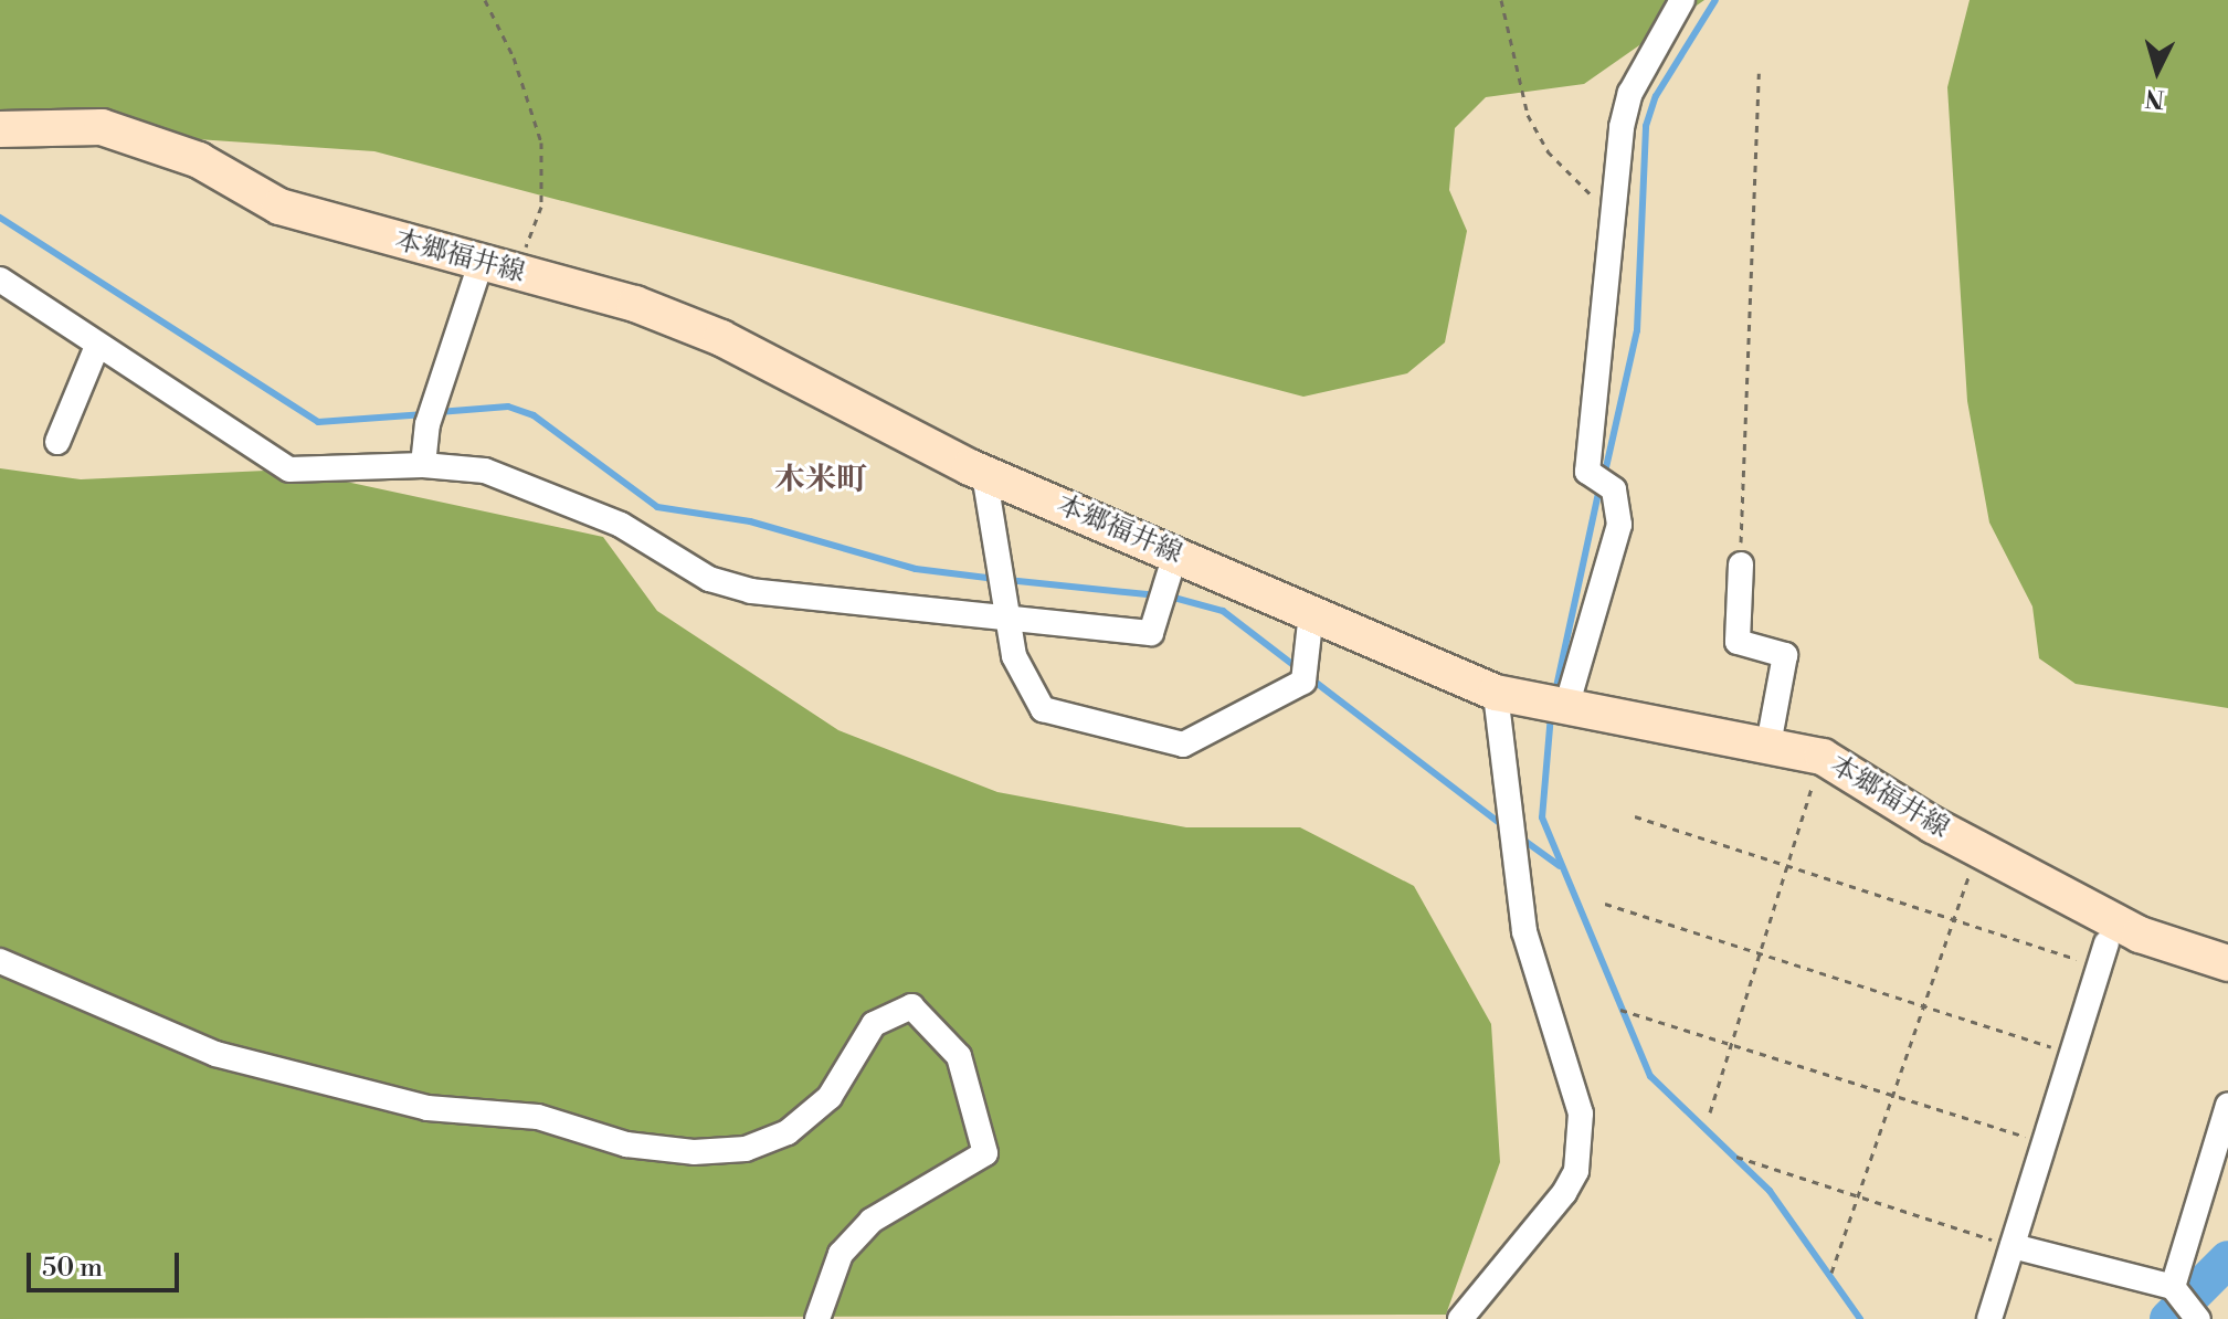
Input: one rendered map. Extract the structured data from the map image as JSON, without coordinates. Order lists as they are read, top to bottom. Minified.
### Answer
{"streets":{"main road":["本郷福井線"]},"districts":["木米町"],"scale_bar":"50 m","north":"bottom"}
